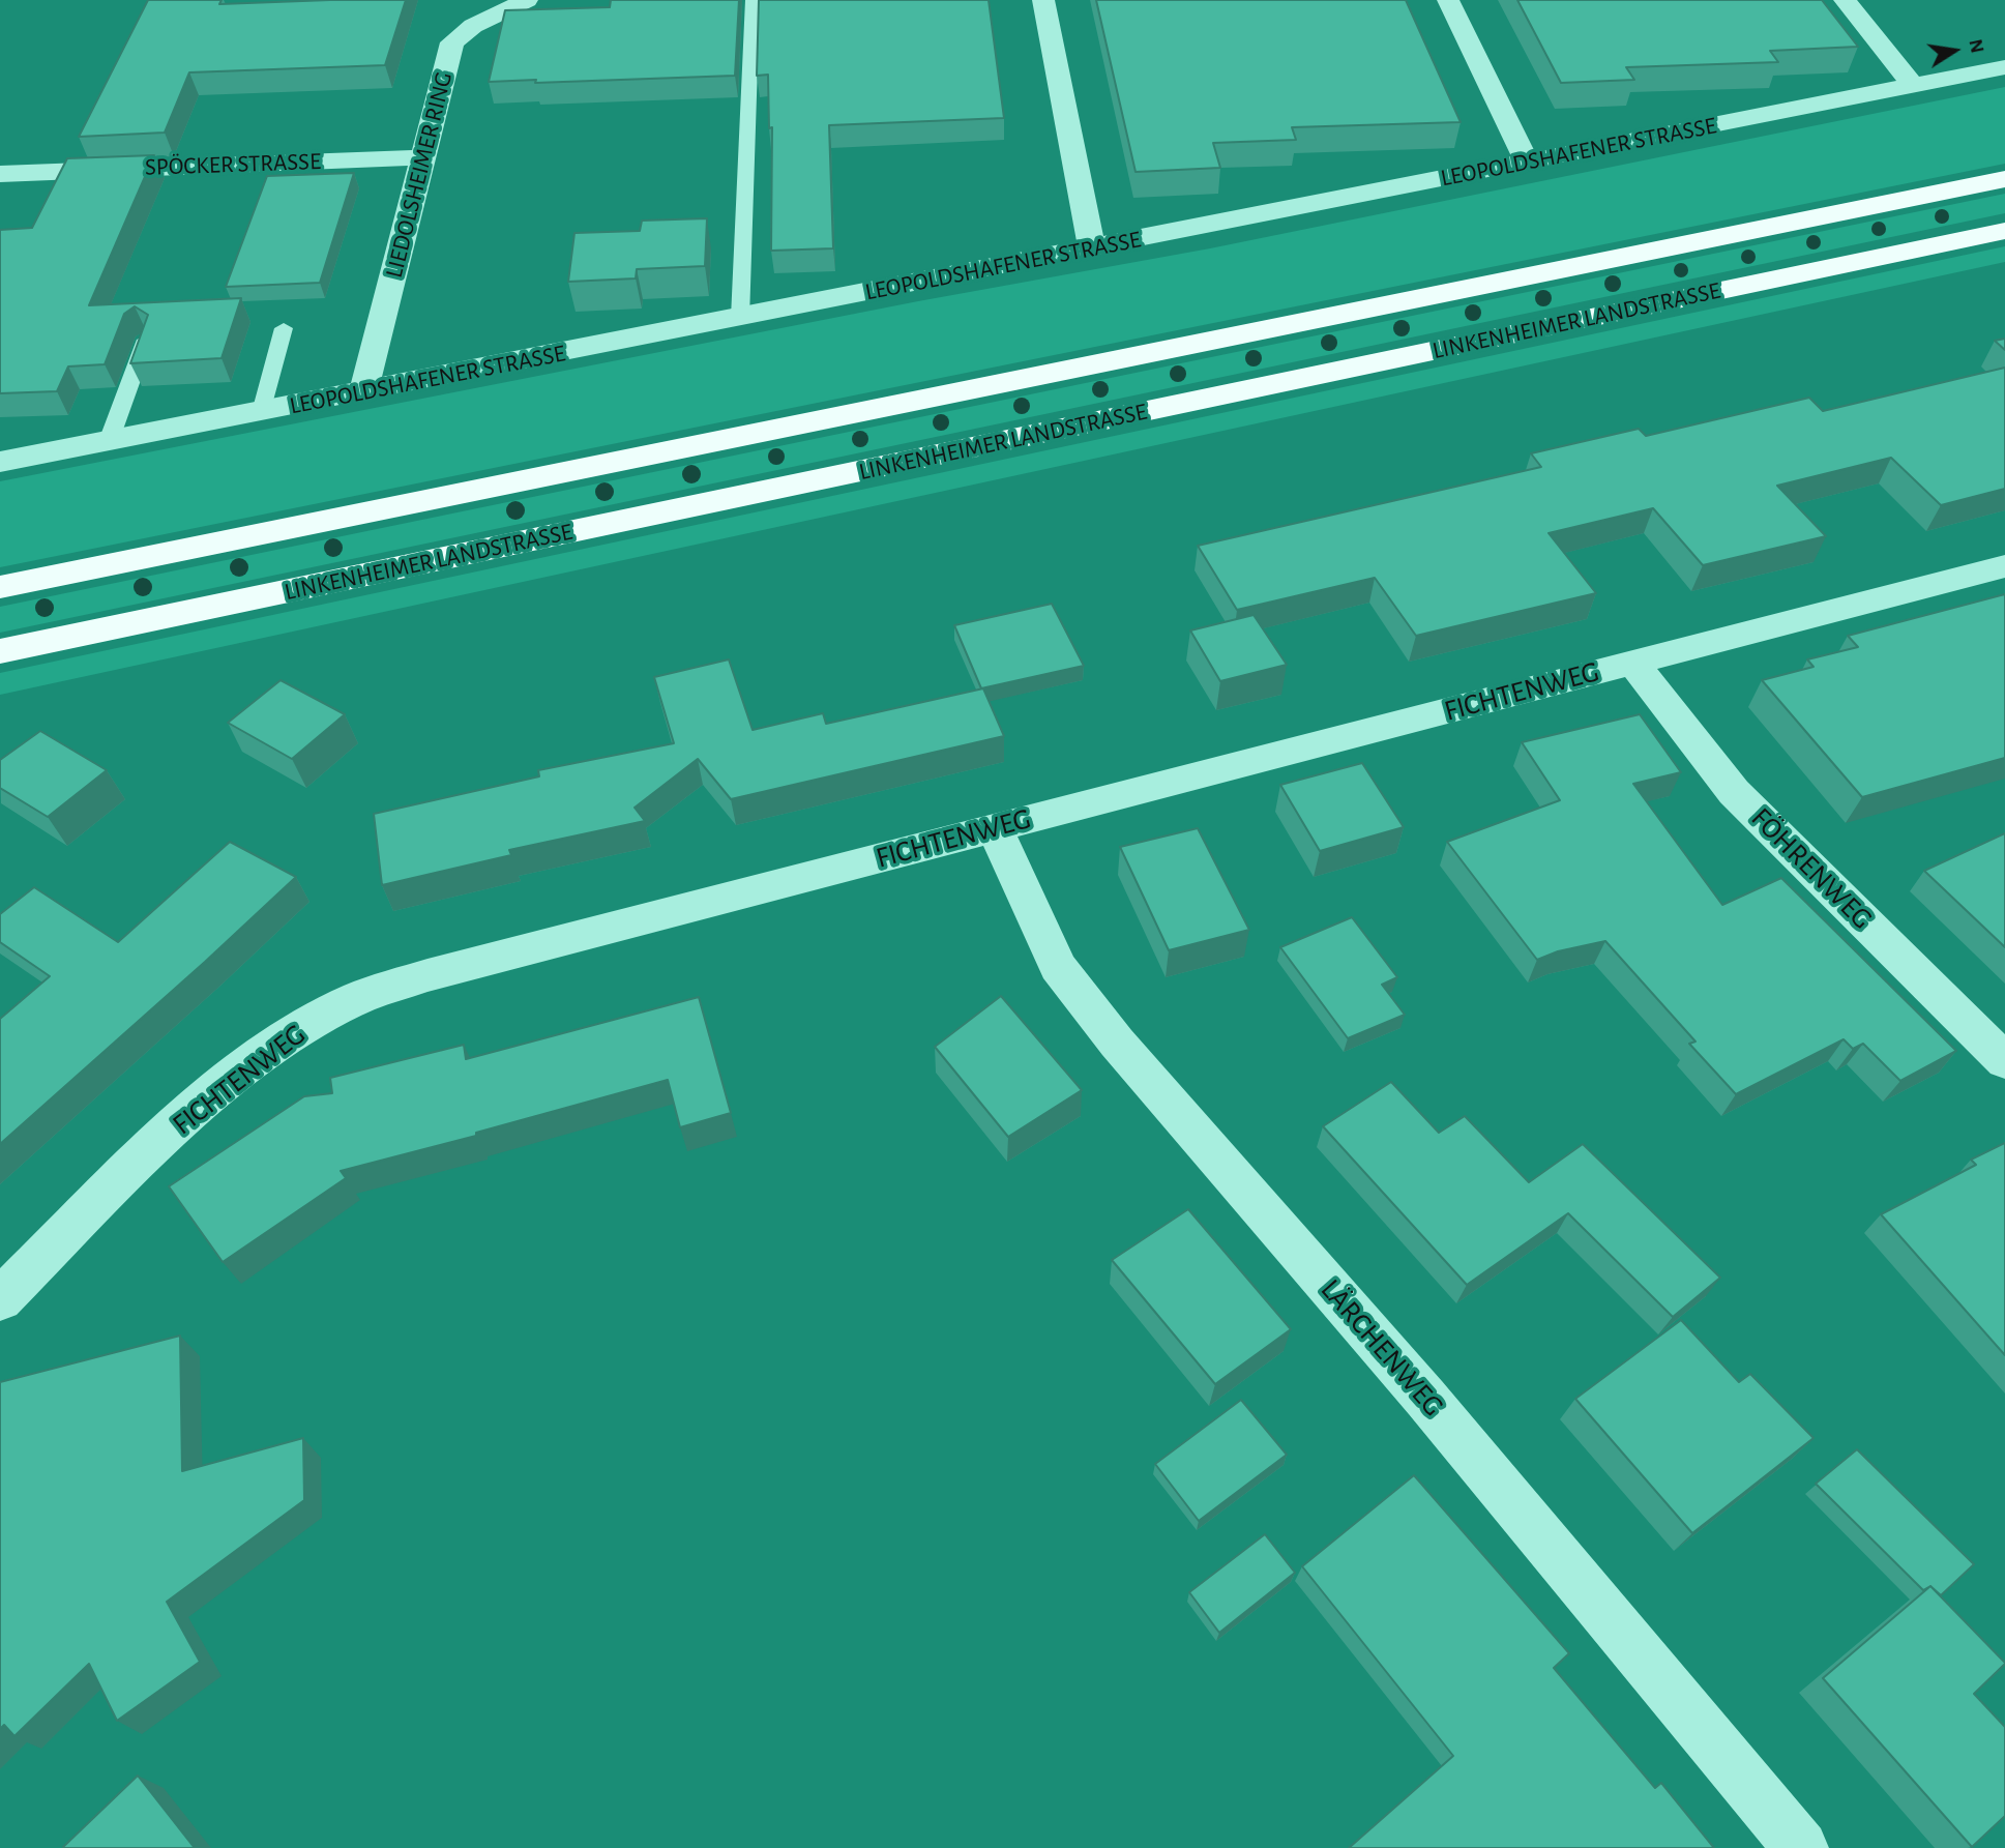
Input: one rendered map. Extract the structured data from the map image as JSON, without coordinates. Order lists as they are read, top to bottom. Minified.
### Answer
{"streets":{"main road":["LINKENHEIMER LANDSTRASSE"],"street":["LEOPOLDSHAFENER STRASSE","SPÖCKER STRASSE","LIEDOLSHEIMER RING","FICHTENWEG","FÖHRENWEG","LÄRCHENWEG"]},"crossings":[["LEOPOLDSHAFENER STRASSE","LIEDOLSHEIMER RING"],["SPÖCKER STRASSE","LIEDOLSHEIMER RING"],["FICHTENWEG","FÖHRENWEG"],["FICHTENWEG","LÄRCHENWEG"]],"north":"right"}
